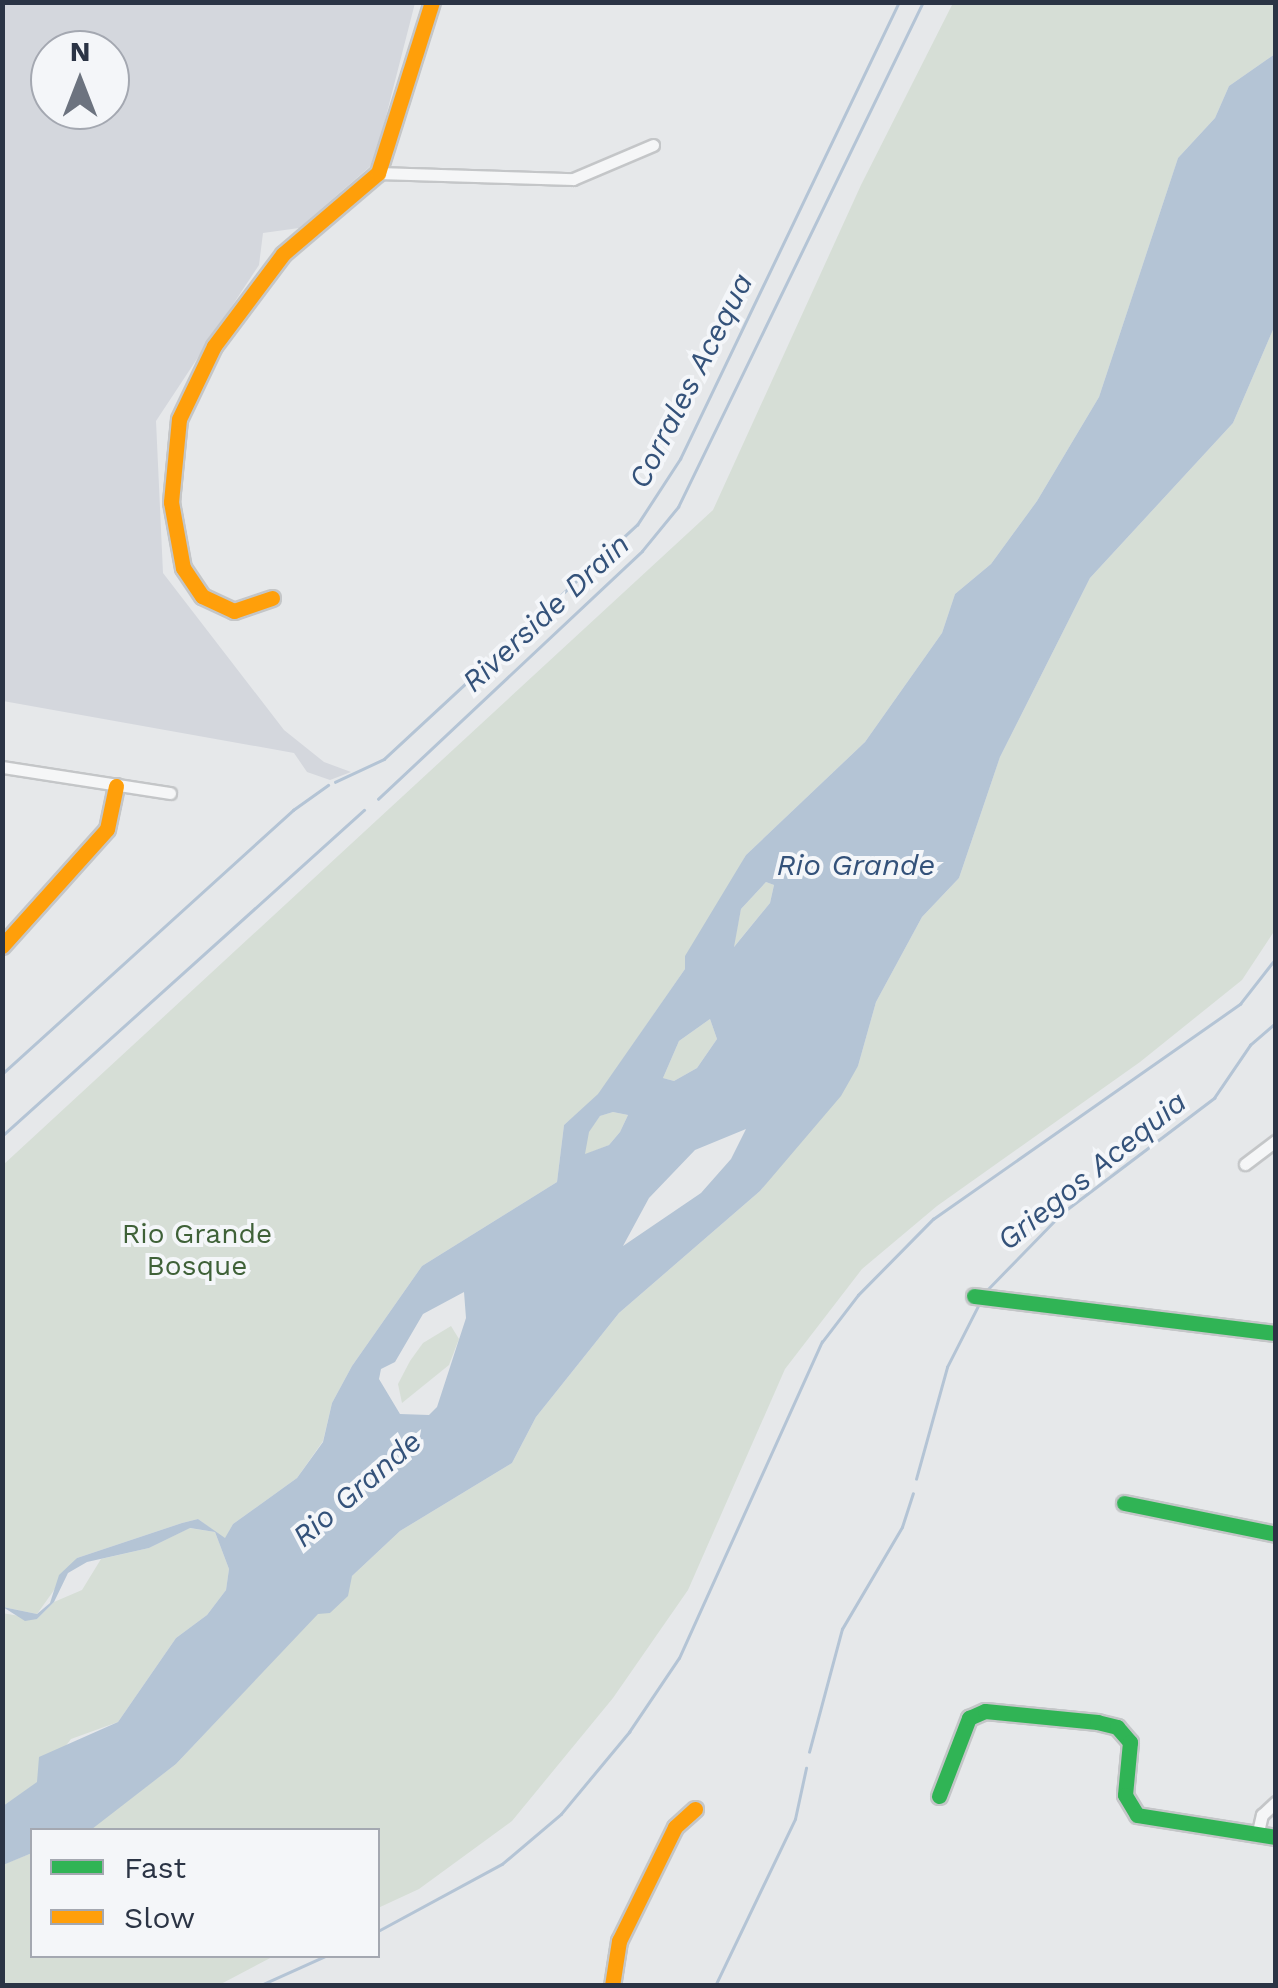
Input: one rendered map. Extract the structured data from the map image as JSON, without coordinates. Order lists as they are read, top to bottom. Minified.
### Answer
{"water":["Corrales Acequa","Riverside Drain","Rio Grande","Griegos Acequia"],"parks":["Rio Grande Bosque"],"legend":["Fast","Slow"],"north":"top"}
